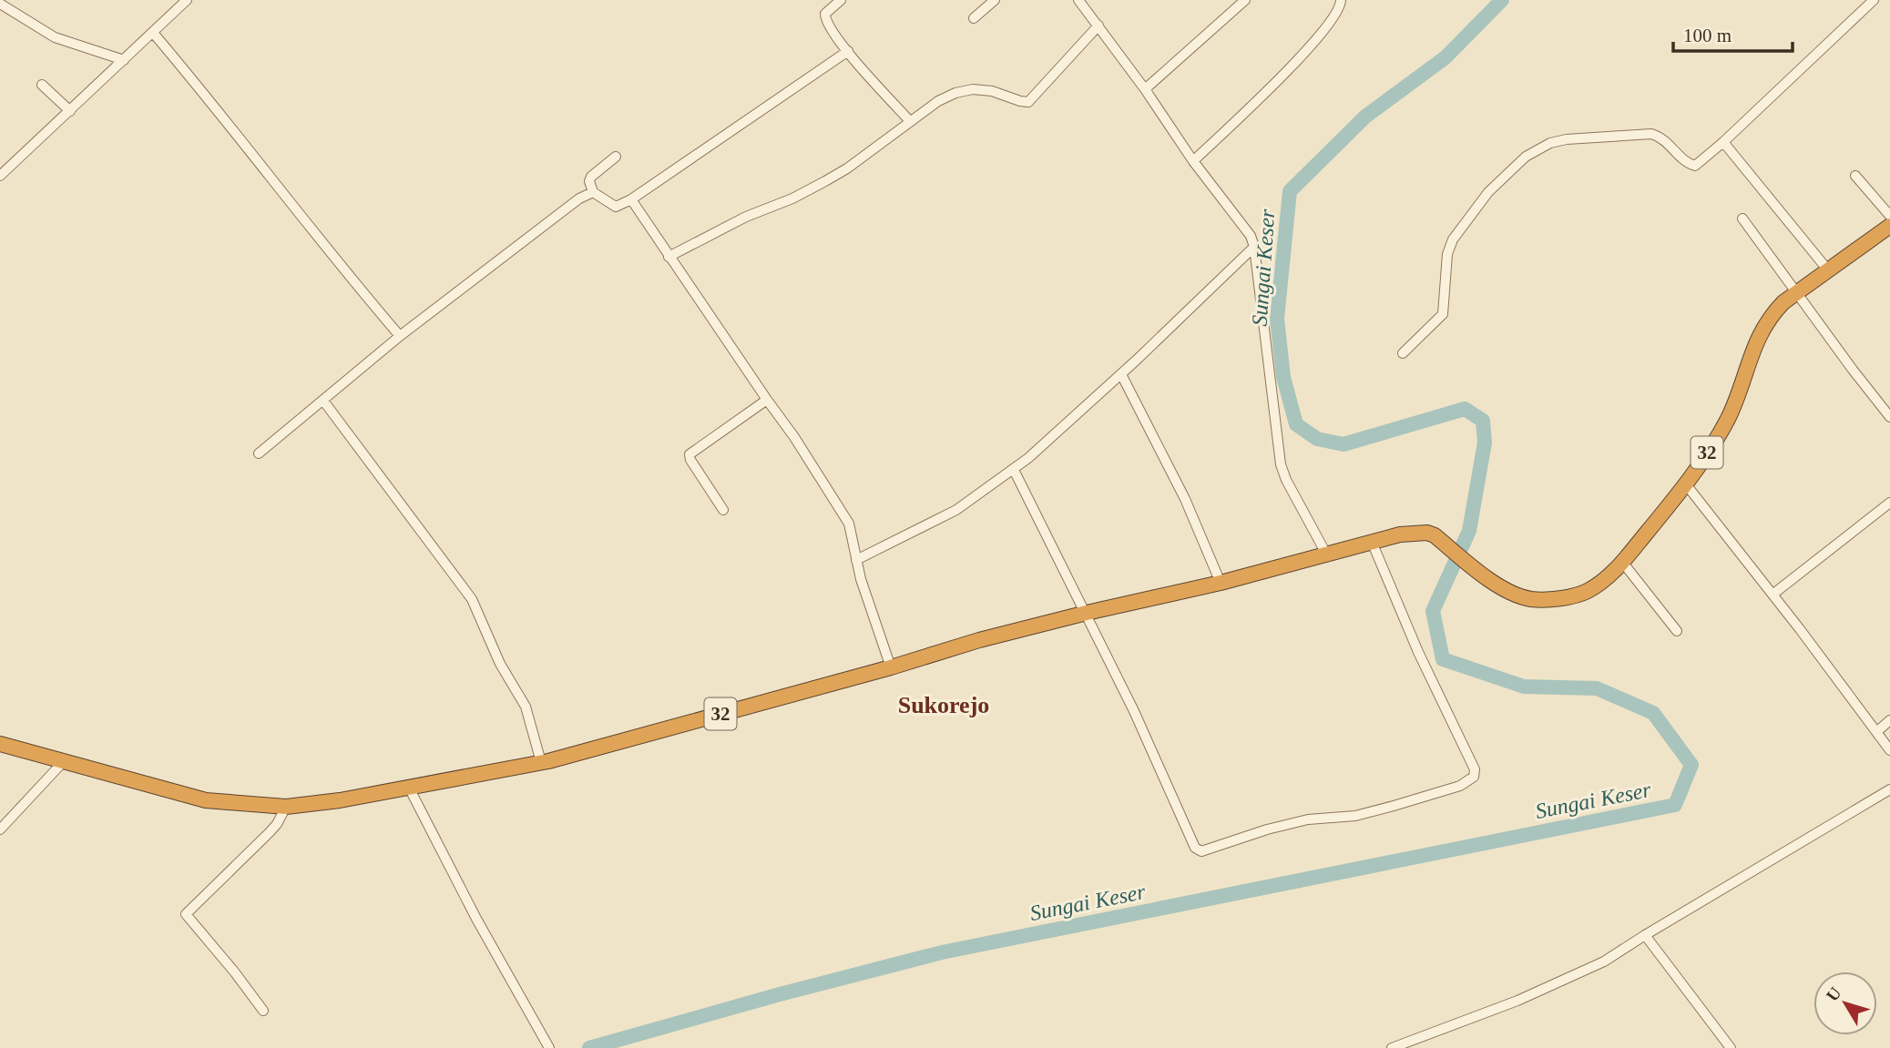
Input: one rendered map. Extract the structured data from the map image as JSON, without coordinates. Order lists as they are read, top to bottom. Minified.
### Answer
{"streets":{"highway":["32"]},"districts":["Sukorejo"],"water":["Sungai Keser"],"scale_bar":"100 m","north":"top left"}
